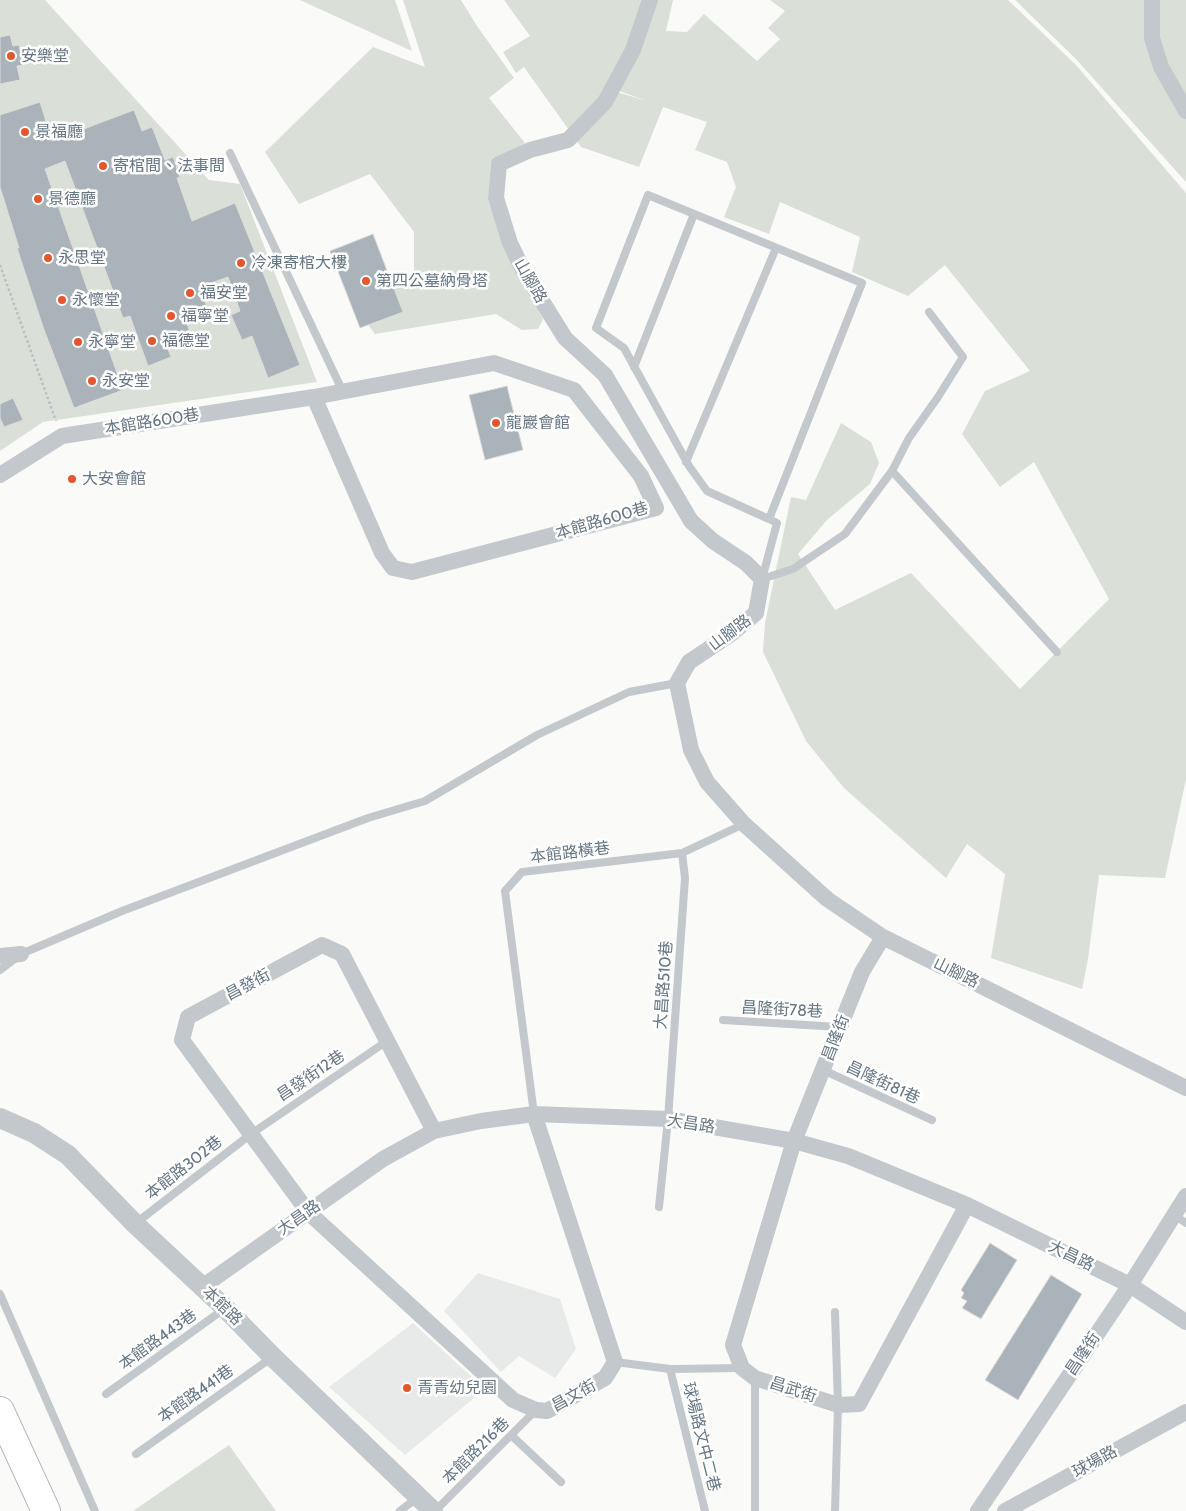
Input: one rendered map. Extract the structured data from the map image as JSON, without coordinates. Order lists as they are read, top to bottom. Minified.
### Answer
{"streets":{"street":["山腳路","本館路600巷","昌發街","昌隆街","大昌路","本館路","昌武街","昌文街","球場路"],"lane":["本館路橫巷","大昌路510巷","昌隆街78巷","昌發街12巷","昌隆街81巷","本館路302巷","本館路443巷","本館路441巷","球場路文中二巷","本館路216巷"]},"crossings":[["山腳路","本館路橫巷"],["山腳路","昌隆街"],["本館路橫巷","大昌路510巷"],["本館路橫巷","大昌路"],["昌發街","昌發街12巷"],["昌發街","大昌路"],["昌發街","本館路302巷"],["昌發街","昌文街"],["大昌路510巷","大昌路"],["昌隆街78巷","昌隆街"],["昌隆街","昌隆街81巷"],["昌隆街","大昌路"],["昌發街12巷","本館路302巷"],["大昌路","本館路"],["大昌路","昌武街"],["大昌路","昌文街"],["本館路302巷","本館路"],["本館路","本館路443巷"],["本館路","本館路441巷"],["本館路","本館路216巷"],["昌文街","本館路216巷"]],"places":["安樂堂","景福廳","寄棺間、法事間","景德廳","永思堂","冷凍寄棺大樓","第四公墓納骨塔","福安堂","永懷堂","福寧堂","福德堂","永寧堂","永安堂","龍巖會館","大安會館","青青幼兒園"]}
